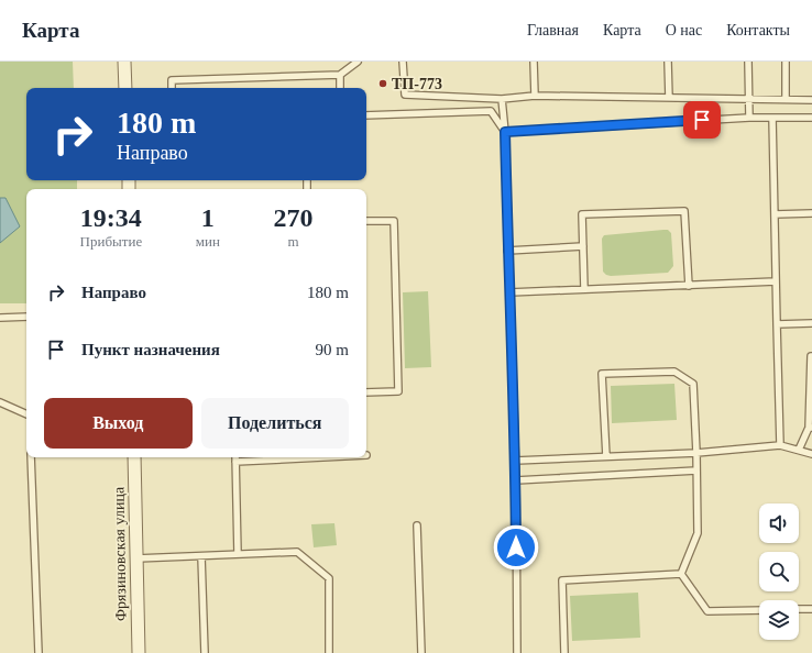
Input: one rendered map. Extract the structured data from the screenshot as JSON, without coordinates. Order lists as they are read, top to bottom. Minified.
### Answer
{"streets":{"street":["Фрязиновская улица"]},"places":["ТП-773"],"page":{"header":"Карта","nav":["Главная","Карта","О нас","Контакты"],"turn":["180 m","Направо"],"eta":["19:34","Прибытие","1","мин","270","m"],"list":[{"name":"Направо","value":"180 m"},{"name":"Пункт назначения","value":"90 m"}],"buttons":["Выход","Поделиться"]}}
